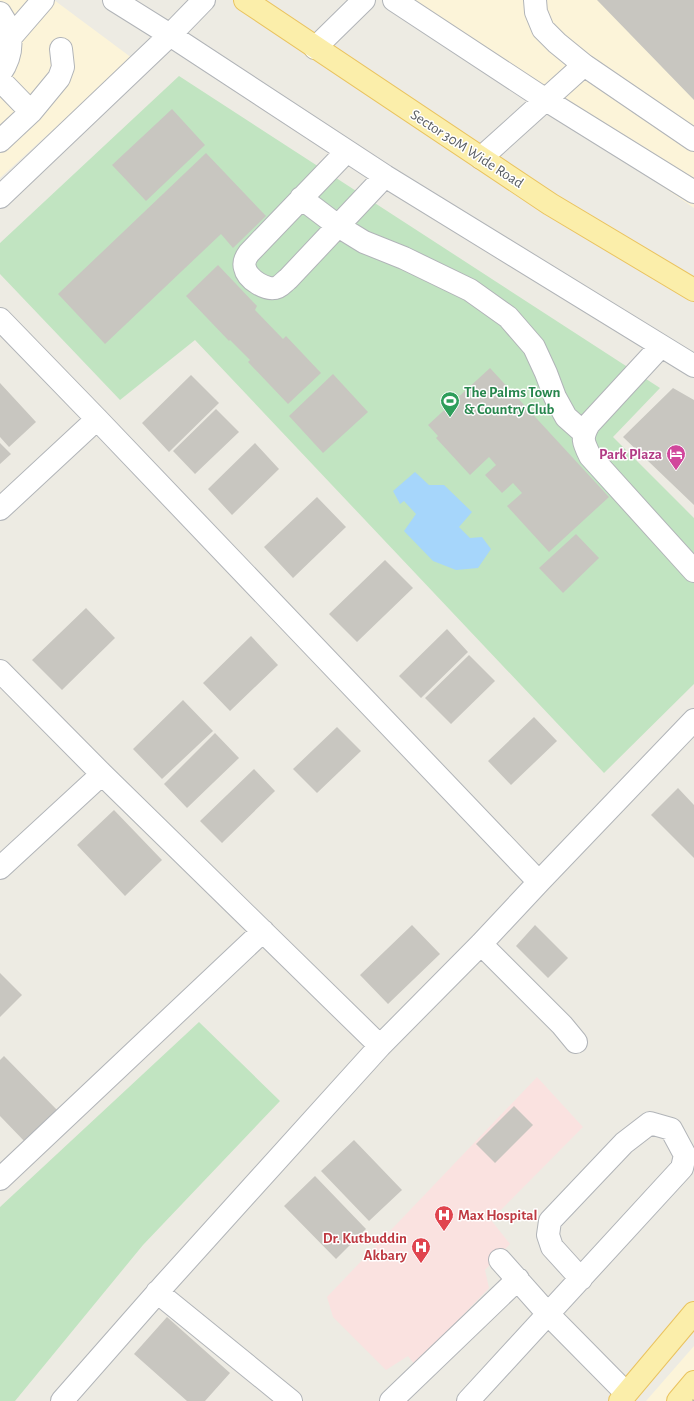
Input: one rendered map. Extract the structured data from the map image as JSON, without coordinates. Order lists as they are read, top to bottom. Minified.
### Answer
{"streets":{"main road":["Sector 30M Wide Road"]},"places":{"sports":["The Palms Town & Country Club"],"hotel":["Park Plaza"],"hospital":["Max Hospital","Dr. Kutbuddin Akbary"]}}
